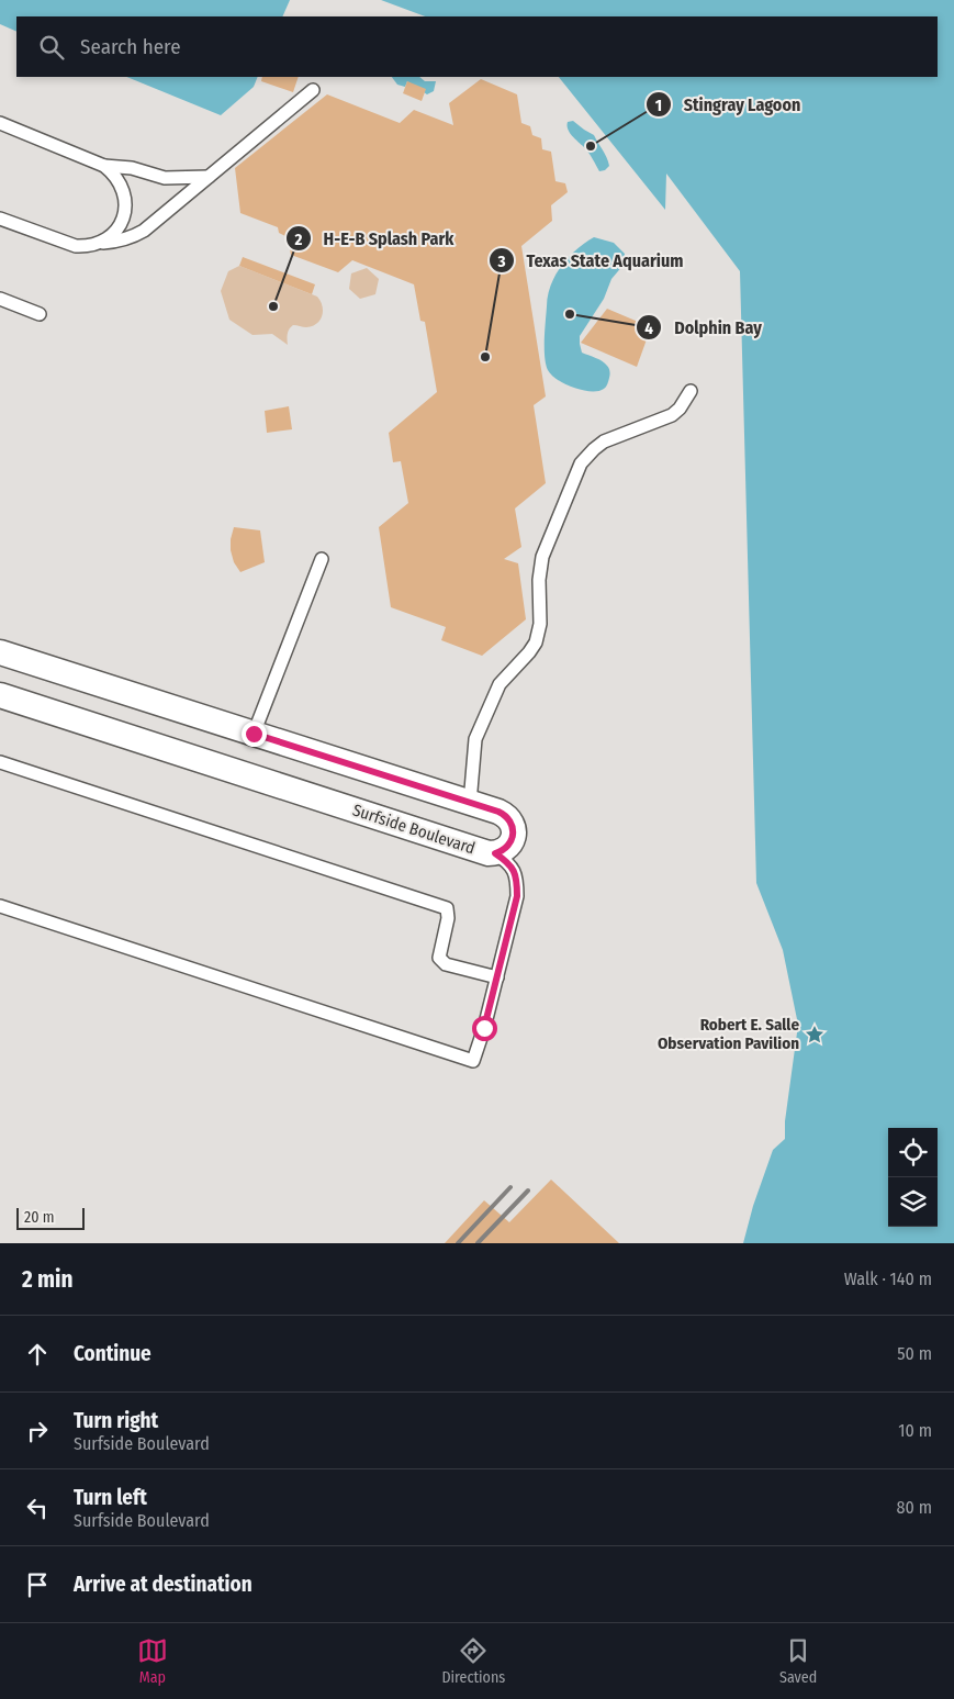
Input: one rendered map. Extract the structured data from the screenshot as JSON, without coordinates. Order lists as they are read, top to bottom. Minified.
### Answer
{"streets":{"street":["Surfside Boulevard"]},"places":{"other":["Stingray Lagoon","H-E-B Splash Park","Dolphin Bay","Texas State Aquarium"],"place":["Robert E. Salle Observation Pavilion"]},"scale_bar":"20 m","page":{"search":"Search here","scale":"20 m","heading":["2 min","Walk · 140 m"],"list":[["Continue","50 m"],["Turn right","Surfside Boulevard","10 m"],["Turn left","Surfside Boulevard","80 m"],"Arrive at destination"],"nav":["Map","Directions","Saved"]}}
